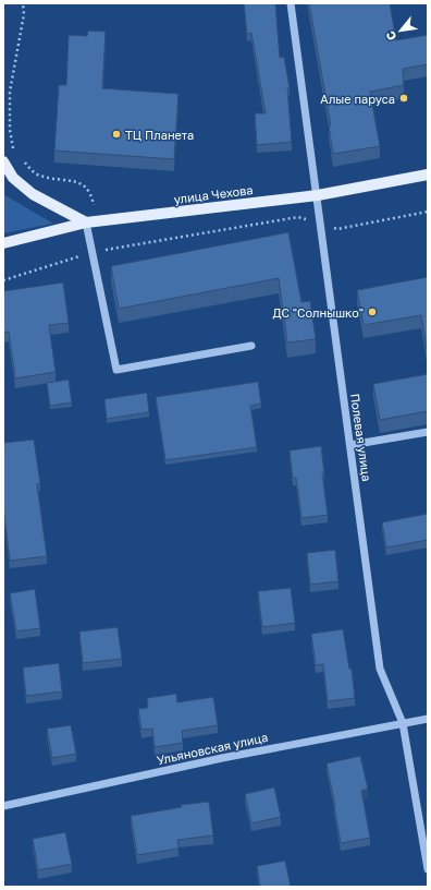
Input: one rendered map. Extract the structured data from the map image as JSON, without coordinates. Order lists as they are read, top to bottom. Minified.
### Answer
{"streets":{"main road":["улица Чехова"],"street":["Полевая улица","Ульяновская улица"]},"crossings":[["улица Чехова","Полевая улица"],["Полевая улица","Ульяновская улица"]],"places":["Алые паруса","ТЦ Планета","ДС \"Солнышко\""],"north":"bottom left"}
